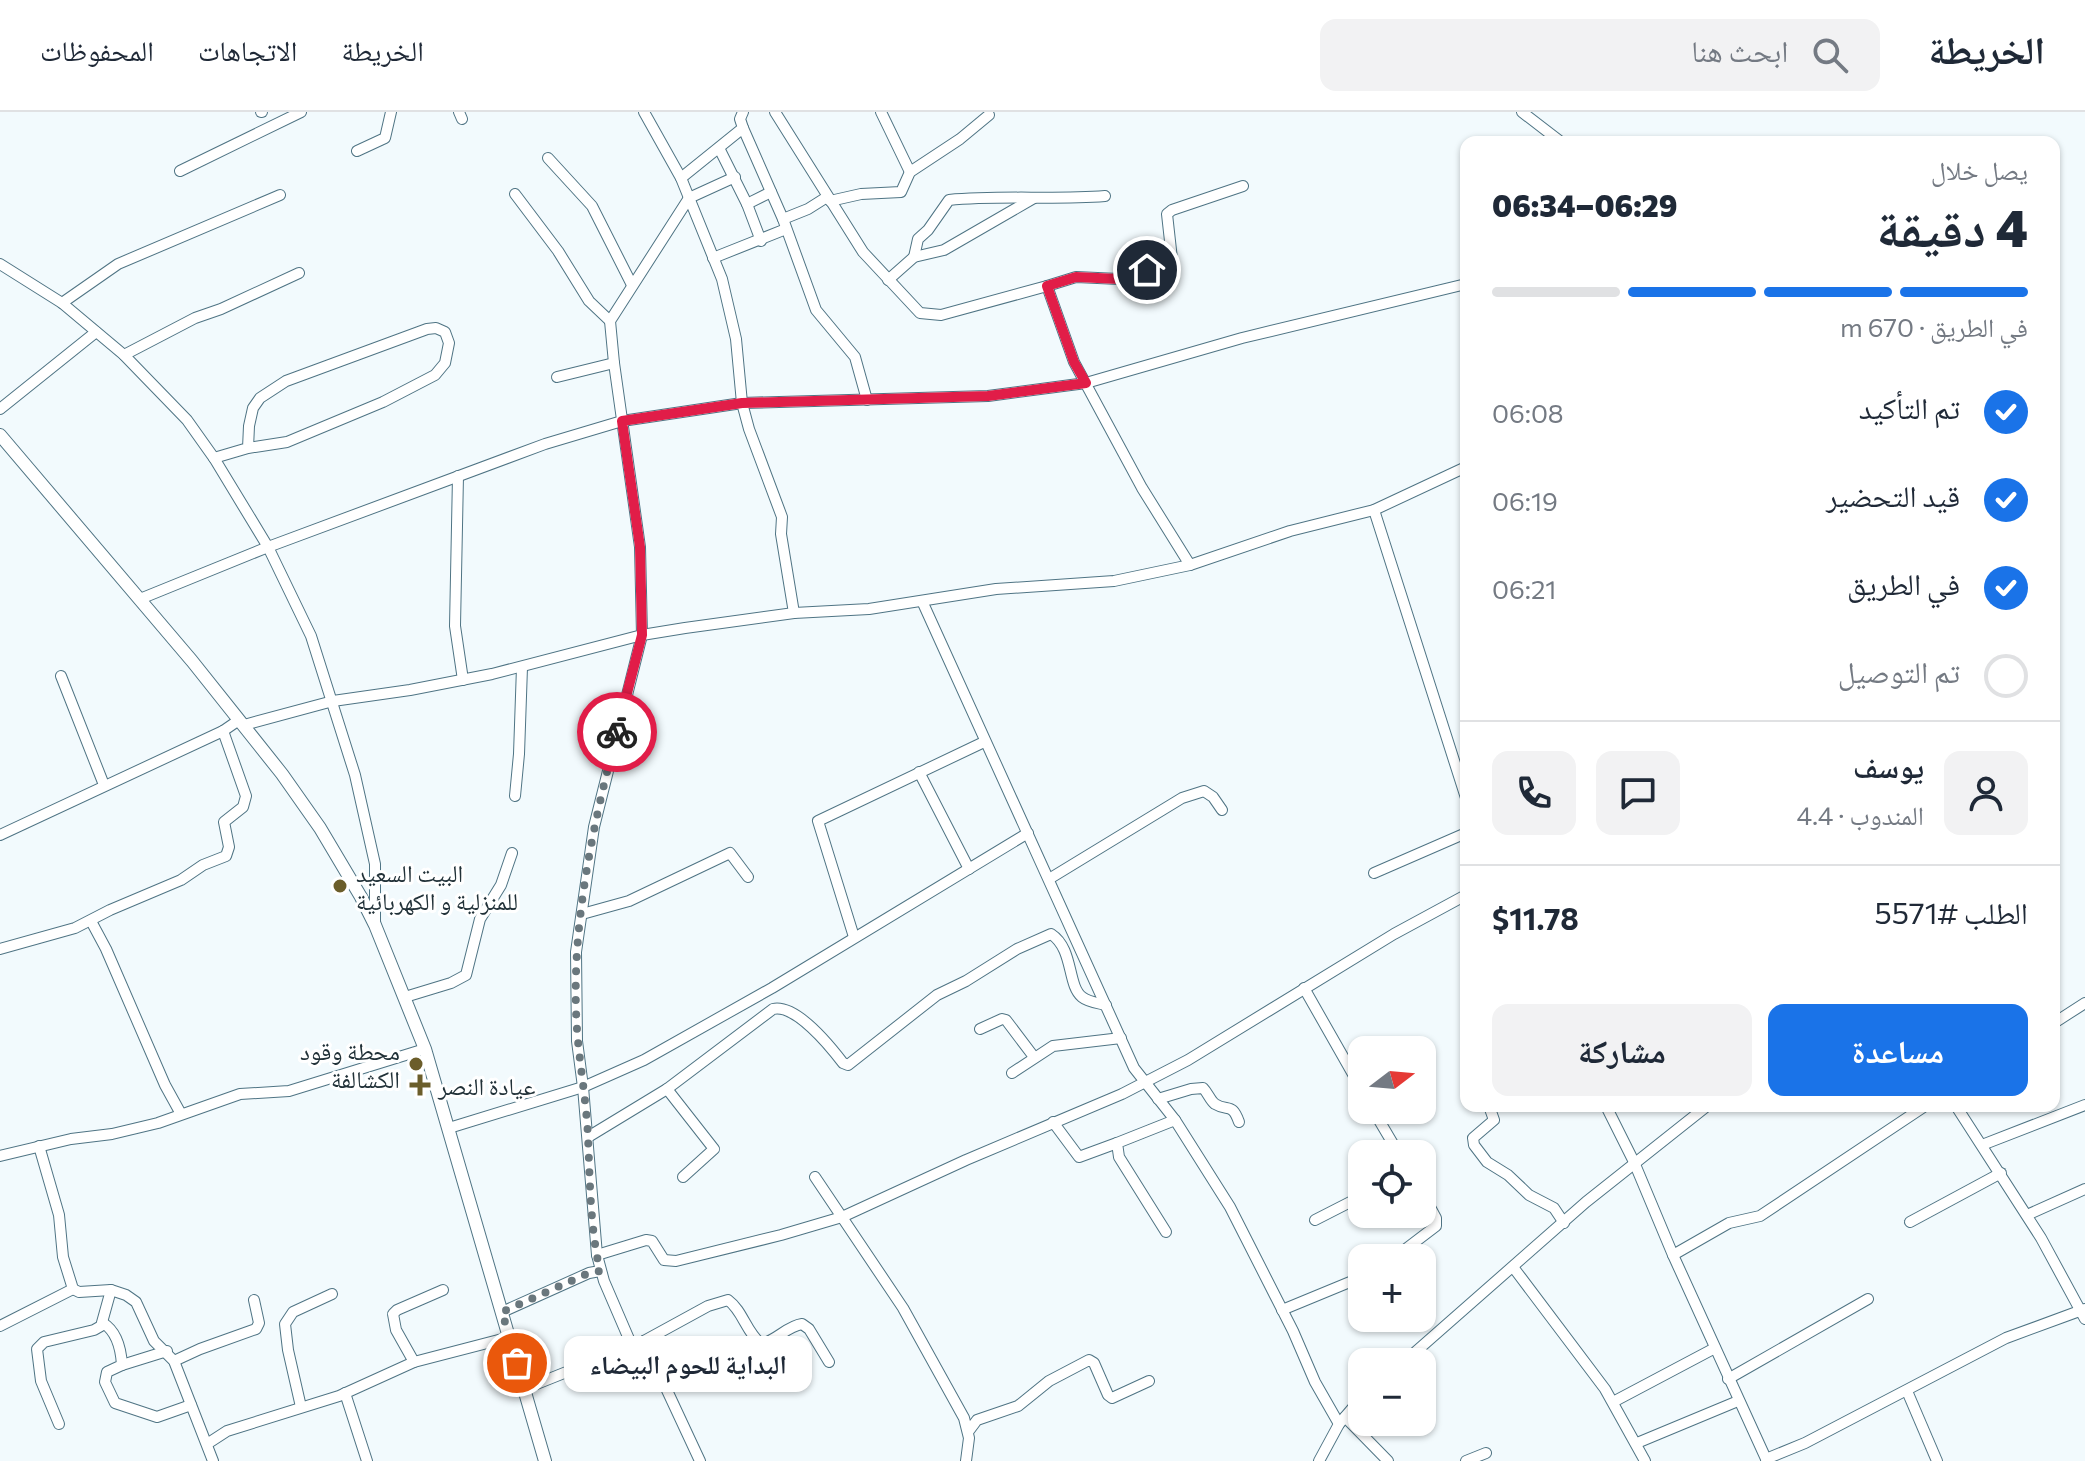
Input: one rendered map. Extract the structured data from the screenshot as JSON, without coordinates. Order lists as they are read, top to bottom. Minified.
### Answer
{"places":{"other":["البيت السعيد للمنزلية و الكهربائية","محطة وقود الكشالفة","البداية للحوم البيضاء"],"health":["عيادة النصر"]},"north":"right","page":{"header":"الخريطة","search":"ابحث هنا","nav":["الخريطة","الاتجاهات","المحفوظات"],"heading":["4 دقيقة","يصل خلال","06:29–06:34"],"panel":["يوسف","المندوب · 4.4","الطلب #5571","$11.78"],"bar":"في الطريق · 670 m","list":[["تم التأكيد","06:08"],["قيد التحضير","06:19"],["في الطريق","06:21"],"تم التوصيل"],"buttons":["مساعدة","مشاركة"],"map_buttons":["+","−"],"bubble":"البداية للحوم البيضاء"}}
